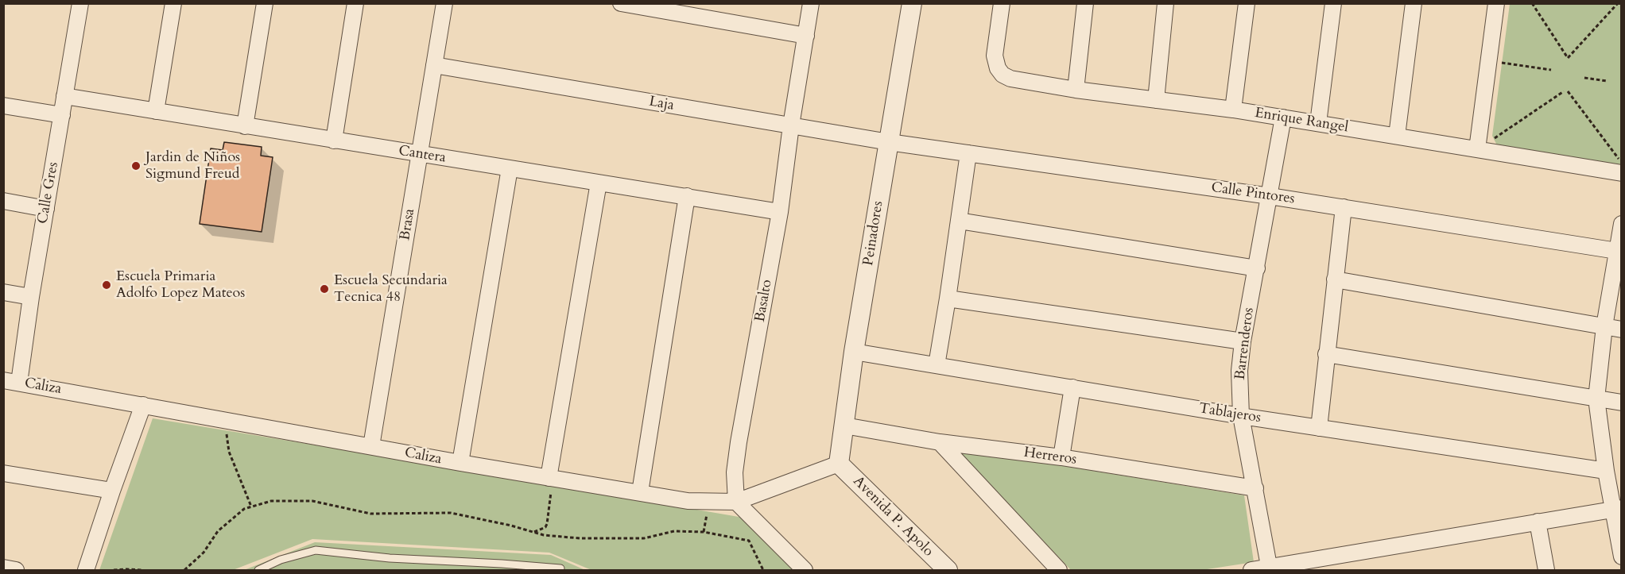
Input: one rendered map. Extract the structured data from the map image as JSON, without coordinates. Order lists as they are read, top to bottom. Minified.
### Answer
{"streets":{"street":["Laja","Enrique Rangel","Cantera","Calle Gres","Calle Pintores","Brasa","Peinadores","Basalto","Barrenderos","Caliza","Tablajeros","Herreros","Avenida P. Apolo"]},"crossings":[["Laja","Calle Pintores"],["Laja","Brasa"],["Laja","Peinadores"],["Laja","Basalto"],["Enrique Rangel","Barrenderos"],["Cantera","Calle Gres"],["Cantera","Brasa"],["Cantera","Basalto"],["Calle Gres","Caliza"],["Calle Pintores","Peinadores"],["Calle Pintores","Barrenderos"],["Brasa","Caliza"],["Peinadores","Caliza"],["Peinadores","Tablajeros"],["Peinadores","Herreros"],["Peinadores","Avenida P. Apolo"],["Basalto","Caliza"],["Barrenderos","Tablajeros"],["Barrenderos","Herreros"],["Caliza","Avenida P. Apolo"]],"places":["Jardin de Niños Sigmund Freud","Escuela Primaria Adolfo Lopez Mateos","Escuela Secundaria Tecnica 48"]}
